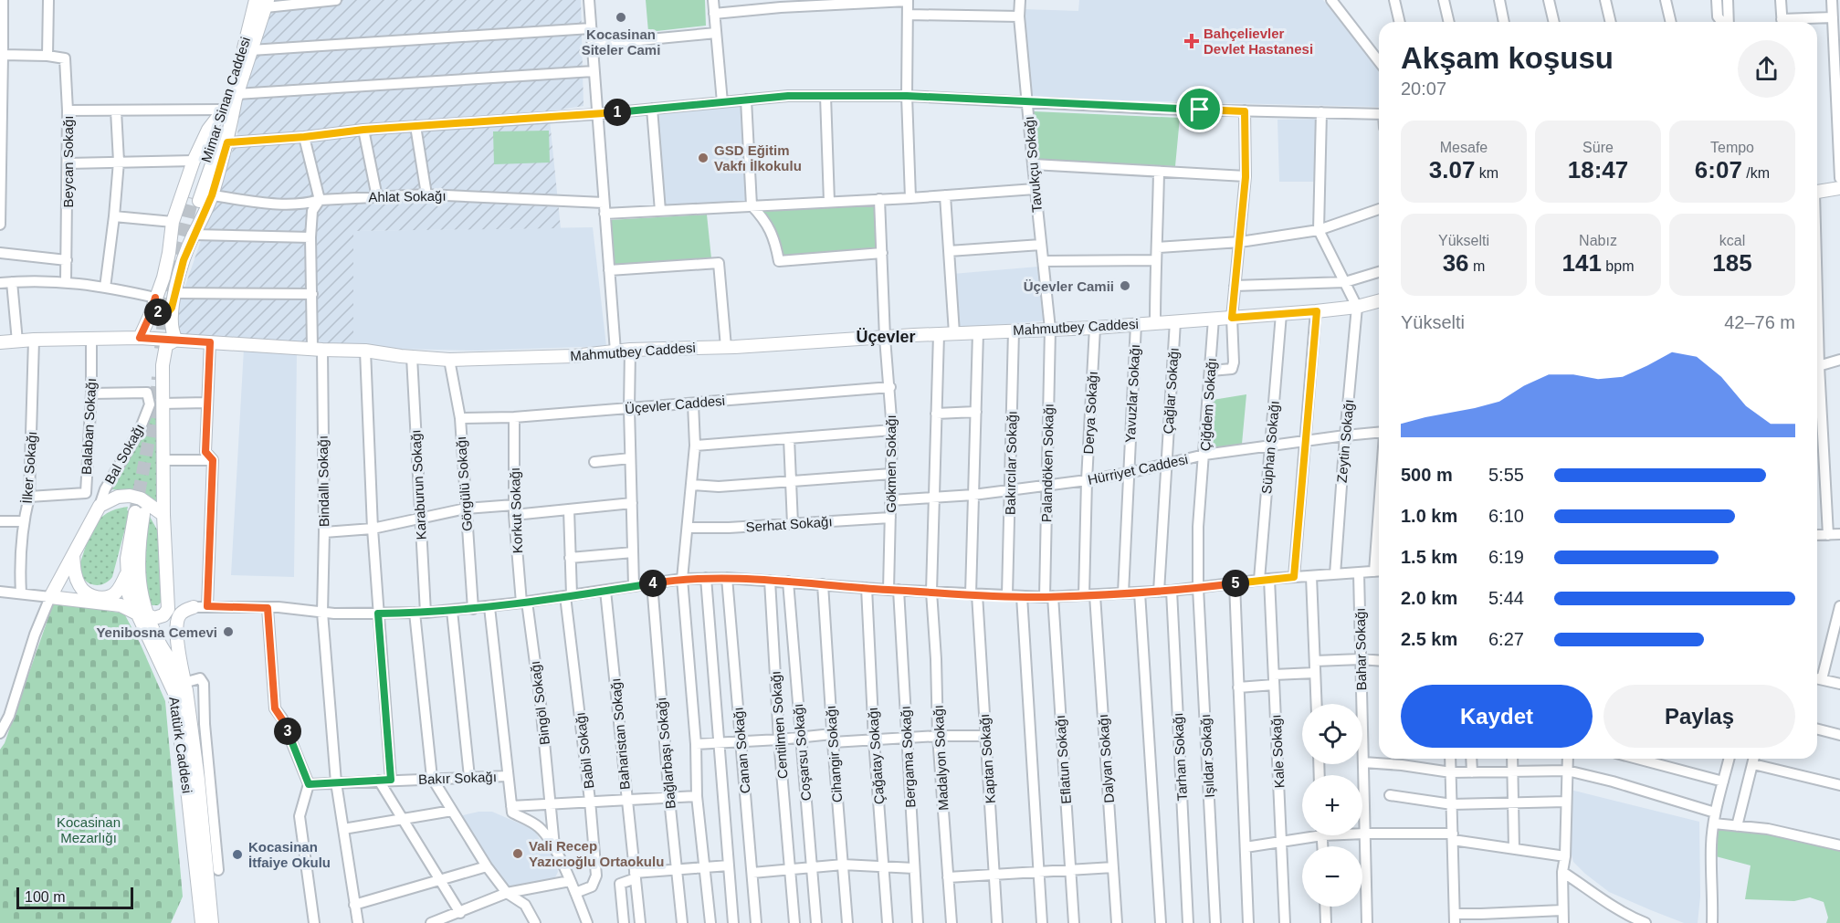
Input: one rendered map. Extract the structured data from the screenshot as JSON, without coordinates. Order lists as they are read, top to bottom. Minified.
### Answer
{"streets":{"main road":["Mimar Sinan Caddesi","Mahmutbey Caddesi","Atatürk Caddesi"],"street":["Beycan Sokağı","Tavukçu Sokağı","Ahlat Sokağı","Çağlar Sokağı","Yavuzlar Sokağı","Üçevler Caddesi","Çiğdem Sokağı","Derya Sokağı","Balaban Sokağı","Zeytin Sokağı","Süphan Sokağı","Bal Sokağı","Bakırcılar Sokağı","Palandöken Sokağı","Gökmen Sokağı","İlker Sokağı","Hürriyet Caddesi","Bindallı Sokağı","Görgülü Sokağı","Karaburun Sokağı","Korkut Sokağı","Serhat Sokağı","Bahar Sokağı","Bingöl Sokağı","Centilmen Sokağı","Baharistan Sokağı","Babil Sokağı","Canan Sokağı","Kale Sokağı","Coşarsu Sokağı","Bağlarbaşı Sokağı","Cihangir Sokağı","Çağatay Sokağı","Işıldar Sokağı","Bergama Sokağı","Tarhan Sokağı","Madalyon Sokağı","Kaptan Sokağı","Dalyan Sokağı","Eflatun Sokağı","Bakır Sokağı"]},"crossings":[["Tavukçu Sokağı","Mahmutbey Caddesi"],["Tavukçu Sokağı","Palandöken Sokağı"],["Ahlat Sokağı","Bindallı Sokağı"],["Mahmutbey Caddesi","Çağlar Sokağı"],["Mahmutbey Caddesi","Yavuzlar Sokağı"],["Mahmutbey Caddesi","Çiğdem Sokağı"],["Mahmutbey Caddesi","Derya Sokağı"],["Mahmutbey Caddesi","Balaban Sokağı"],["Mahmutbey Caddesi","Zeytin Sokağı"],["Mahmutbey Caddesi","Süphan Sokağı"],["Mahmutbey Caddesi","Bakırcılar Sokağı"],["Mahmutbey Caddesi","Palandöken Sokağı"],["Mahmutbey Caddesi","Gökmen Sokağı"],["Mahmutbey Caddesi","İlker Sokağı"],["Mahmutbey Caddesi","Bindallı Sokağı"],["Mahmutbey Caddesi","Görgülü Sokağı"],["Mahmutbey Caddesi","Karaburun Sokağı"],["Mahmutbey Caddesi","Madalyon Sokağı"],["Mahmutbey Caddesi","Kaptan Sokağı"],["Çağlar Sokağı","Hürriyet Caddesi"],["Yavuzlar Sokağı","Hürriyet Caddesi"],["Üçevler Caddesi","Gökmen Sokağı"],["Üçevler Caddesi","Görgülü Sokağı"],["Üçevler Caddesi","Korkut Sokağı"],["Çiğdem Sokağı","Hürriyet Caddesi"],["Çiğdem Sokağı","Işıldar Sokağı"],["Derya Sokağı","Hürriyet Caddesi"],["Balaban Sokağı","Bal Sokağı"],["Zeytin Sokağı","Hürriyet Caddesi"],["Süphan Sokağı","Hürriyet Caddesi"],["Süphan Sokağı","Kale Sokağı"],["Bakırcılar Sokağı","Hürriyet Caddesi"],["Palandöken Sokağı","Hürriyet Caddesi"],["Palandöken Sokağı","Eflatun Sokağı"],["Gökmen Sokağı","Hürriyet Caddesi"],["Gökmen Sokağı","Serhat Sokağı"],["Gökmen Sokağı","Bergama Sokağı"],["Hürriyet Caddesi","Madalyon Sokağı"],["Hürriyet Caddesi","Kaptan Sokağı"],["Bindallı Sokağı","Bakır Sokağı"],["Karaburun Sokağı","Bakır Sokağı"],["Korkut Sokağı","Bingöl Sokağı"]],"districts":["Üçevler"],"parks":["Kocasinan Mezarlığı"],"places":{"other":["Kocasinan Siteler Cami","GSD Eğitim Vakfı İlkokulu","Üçevler Camii","Yenibosna Cemevi","Vali Recep Yazıcıoğlu Ortaokulu","Kocasinan İtfaiye Okulu"],"health":["Bahçelievler Devlet Hastanesi"]},"scale_bar":"100 m","page":{"heading":["Akşam koşusu","20:07"],"pins":["1","2","4","5","3"],"stats":[["Mesafe","3.07 km"],["Süre","18:47"],["Tempo","6:07 /km"],["Yükselti","36 m"],["Nabız","141 bpm"],["kcal","185"]],"chart":["Yükselti","42–76 m"],"list":[{"name":"500 m","note":"5:55"},{"name":"1.0 km","note":"6:10"},{"name":"1.5 km","note":"6:19"},{"name":"2.0 km","note":"5:44"},{"name":"2.5 km","note":"6:27"}],"buttons":["Kaydet","Paylaş"],"map_buttons":["+","−"],"scale":"100 m"}}
